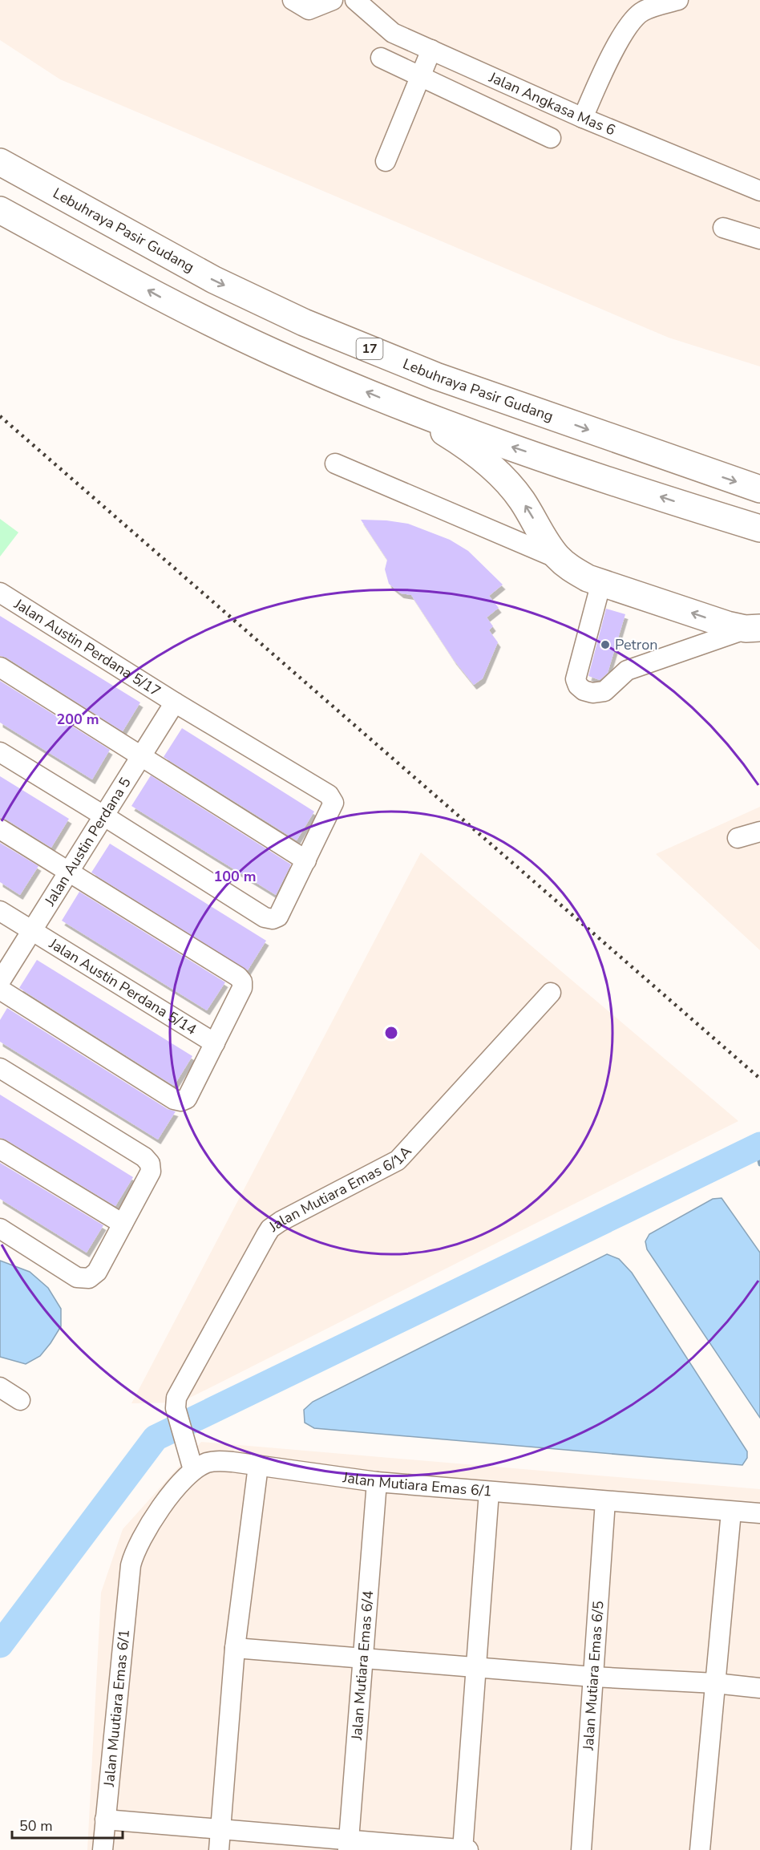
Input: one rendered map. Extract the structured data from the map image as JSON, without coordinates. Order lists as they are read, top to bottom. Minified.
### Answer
{"streets":{"highway":["Lebuhraya Pasir Gudang","17"],"street":["Jalan Angkasa Mas 6","Jalan Austin Perdana 5/17","Jalan Austin Perdana 5","Jalan Austin Perdana 5/14","Jalan Mutiara Emas 6/1A","Jalan Mutiara Emas 6/1","Jalan Mutiara Emas 6/4","Jalan Mutiara Emas 6/5","Jalan Muutiara Emas 6/1"]},"crossings":[["Jalan Austin Perdana 5/17","Jalan Austin Perdana 5"],["Jalan Austin Perdana 5","Jalan Austin Perdana 5/14"],["Jalan Mutiara Emas 6/1A","Jalan Mutiara Emas 6/1"],["Jalan Mutiara Emas 6/1","Jalan Mutiara Emas 6/4"],["Jalan Mutiara Emas 6/1","Jalan Mutiara Emas 6/5"],["Jalan Mutiara Emas 6/1","Jalan Muutiara Emas 6/1"]],"places":["Petron"],"scale_bar":"50 m","rings":["200 m","100 m"]}
